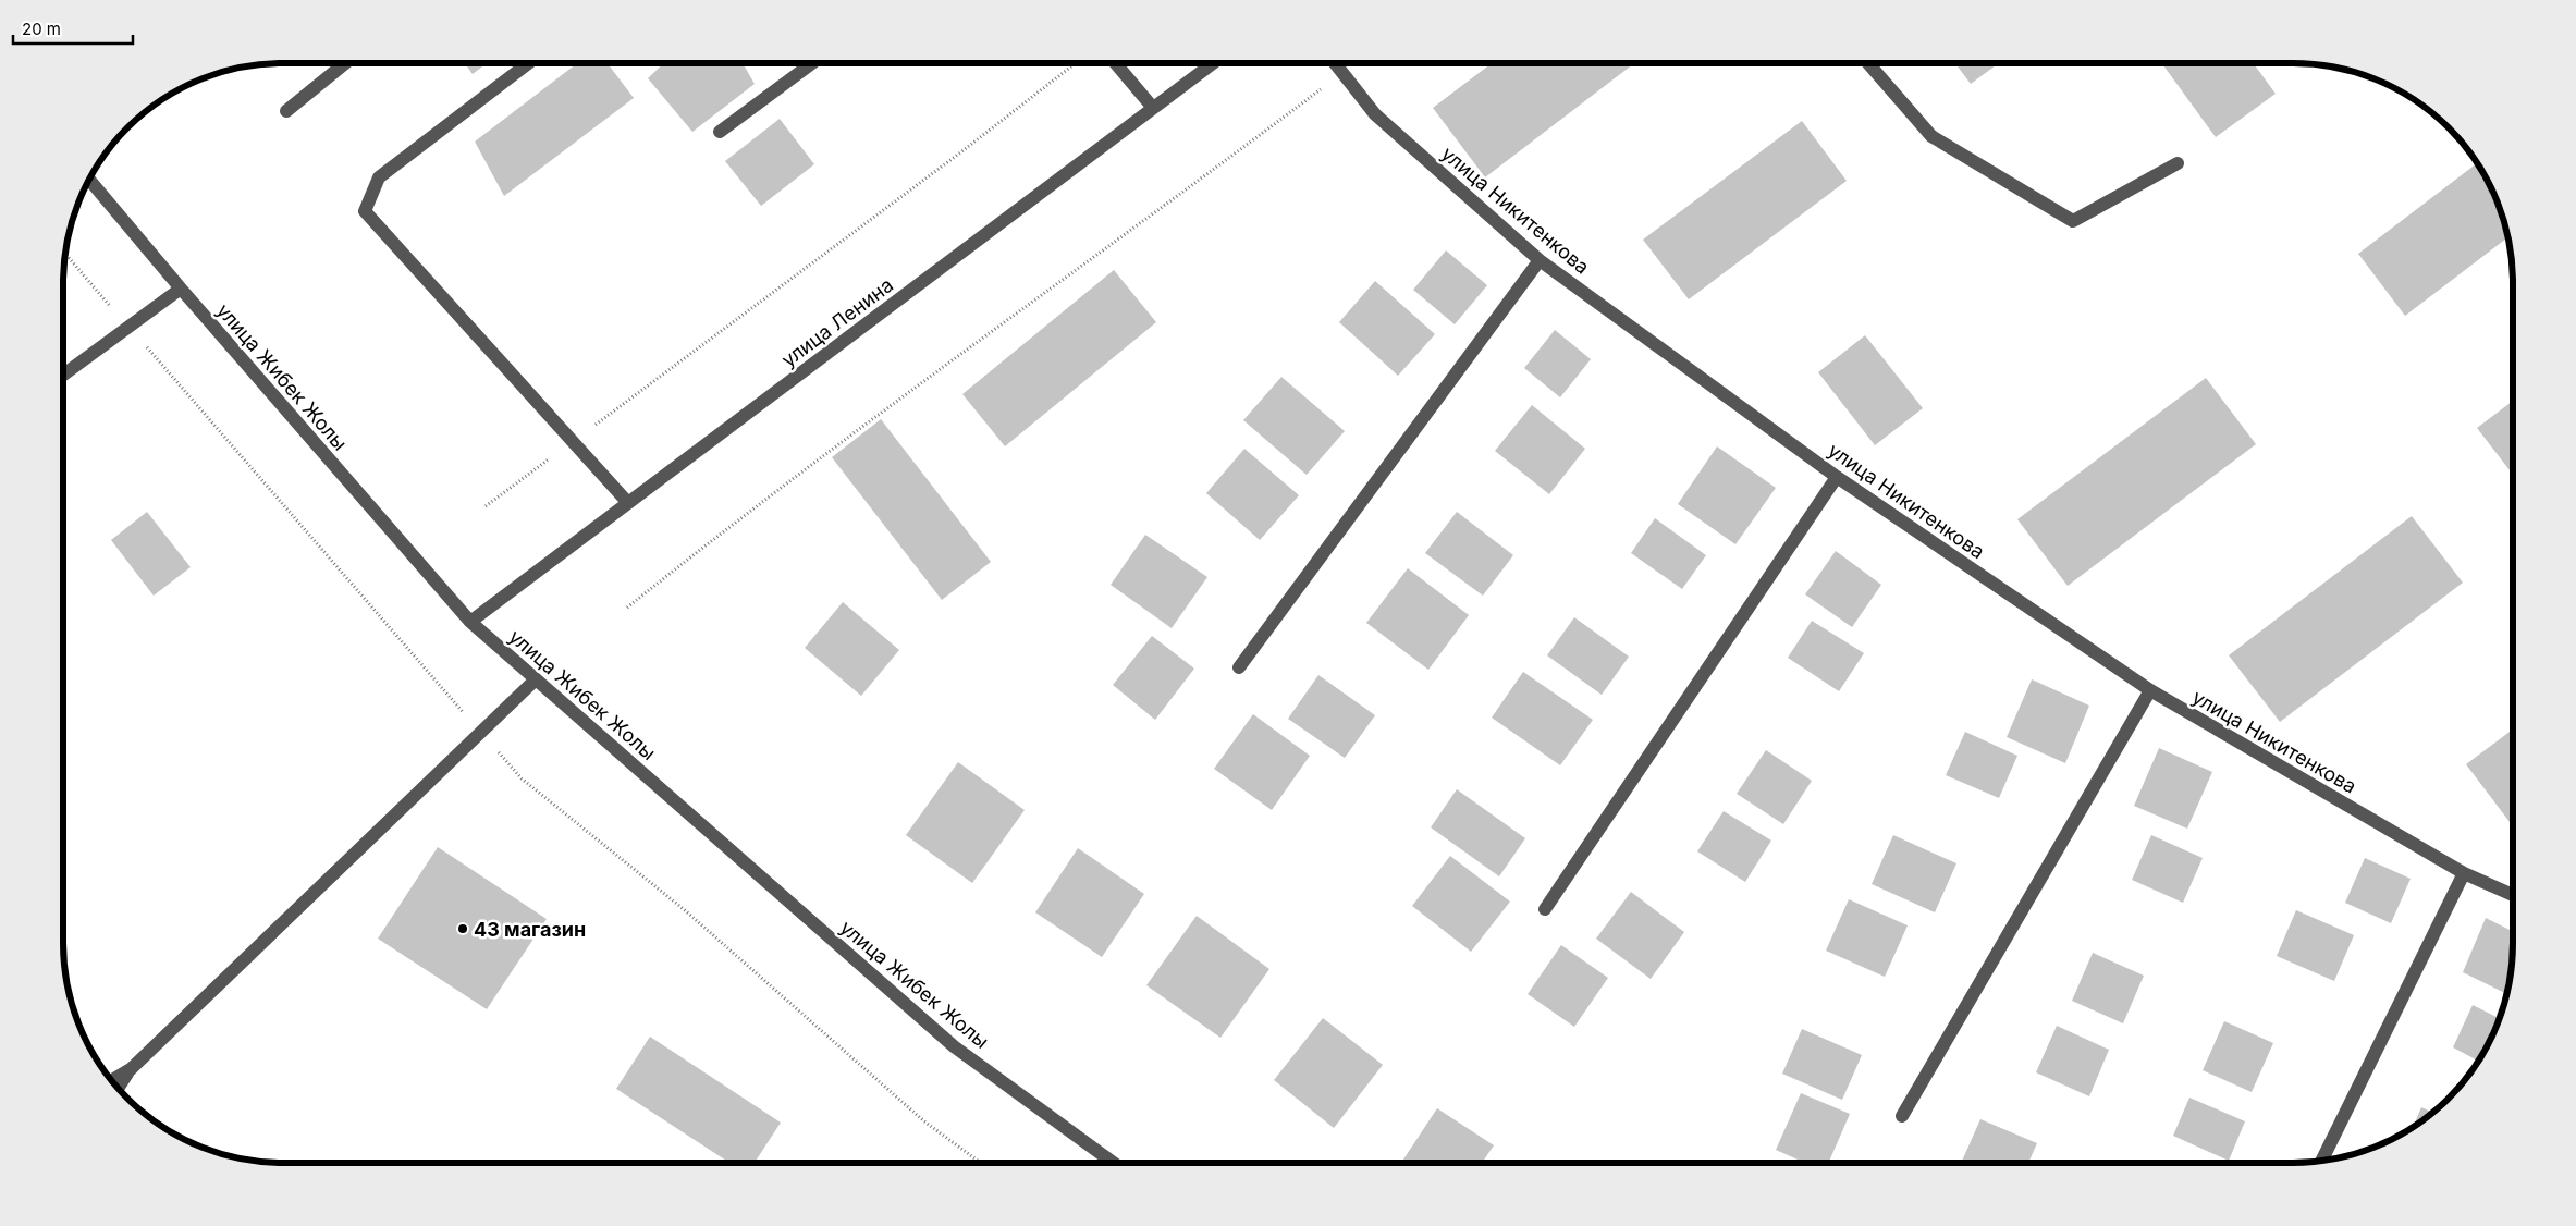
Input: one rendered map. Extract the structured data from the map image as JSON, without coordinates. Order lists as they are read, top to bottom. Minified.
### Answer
{"streets":{"street":["улица Никитенкова","улица Ленина","улица Жибек Жолы"]},"crossings":[["улица Ленина","улица Жибек Жолы"]],"places":["43 магазин"],"scale_bar":"20 m"}
